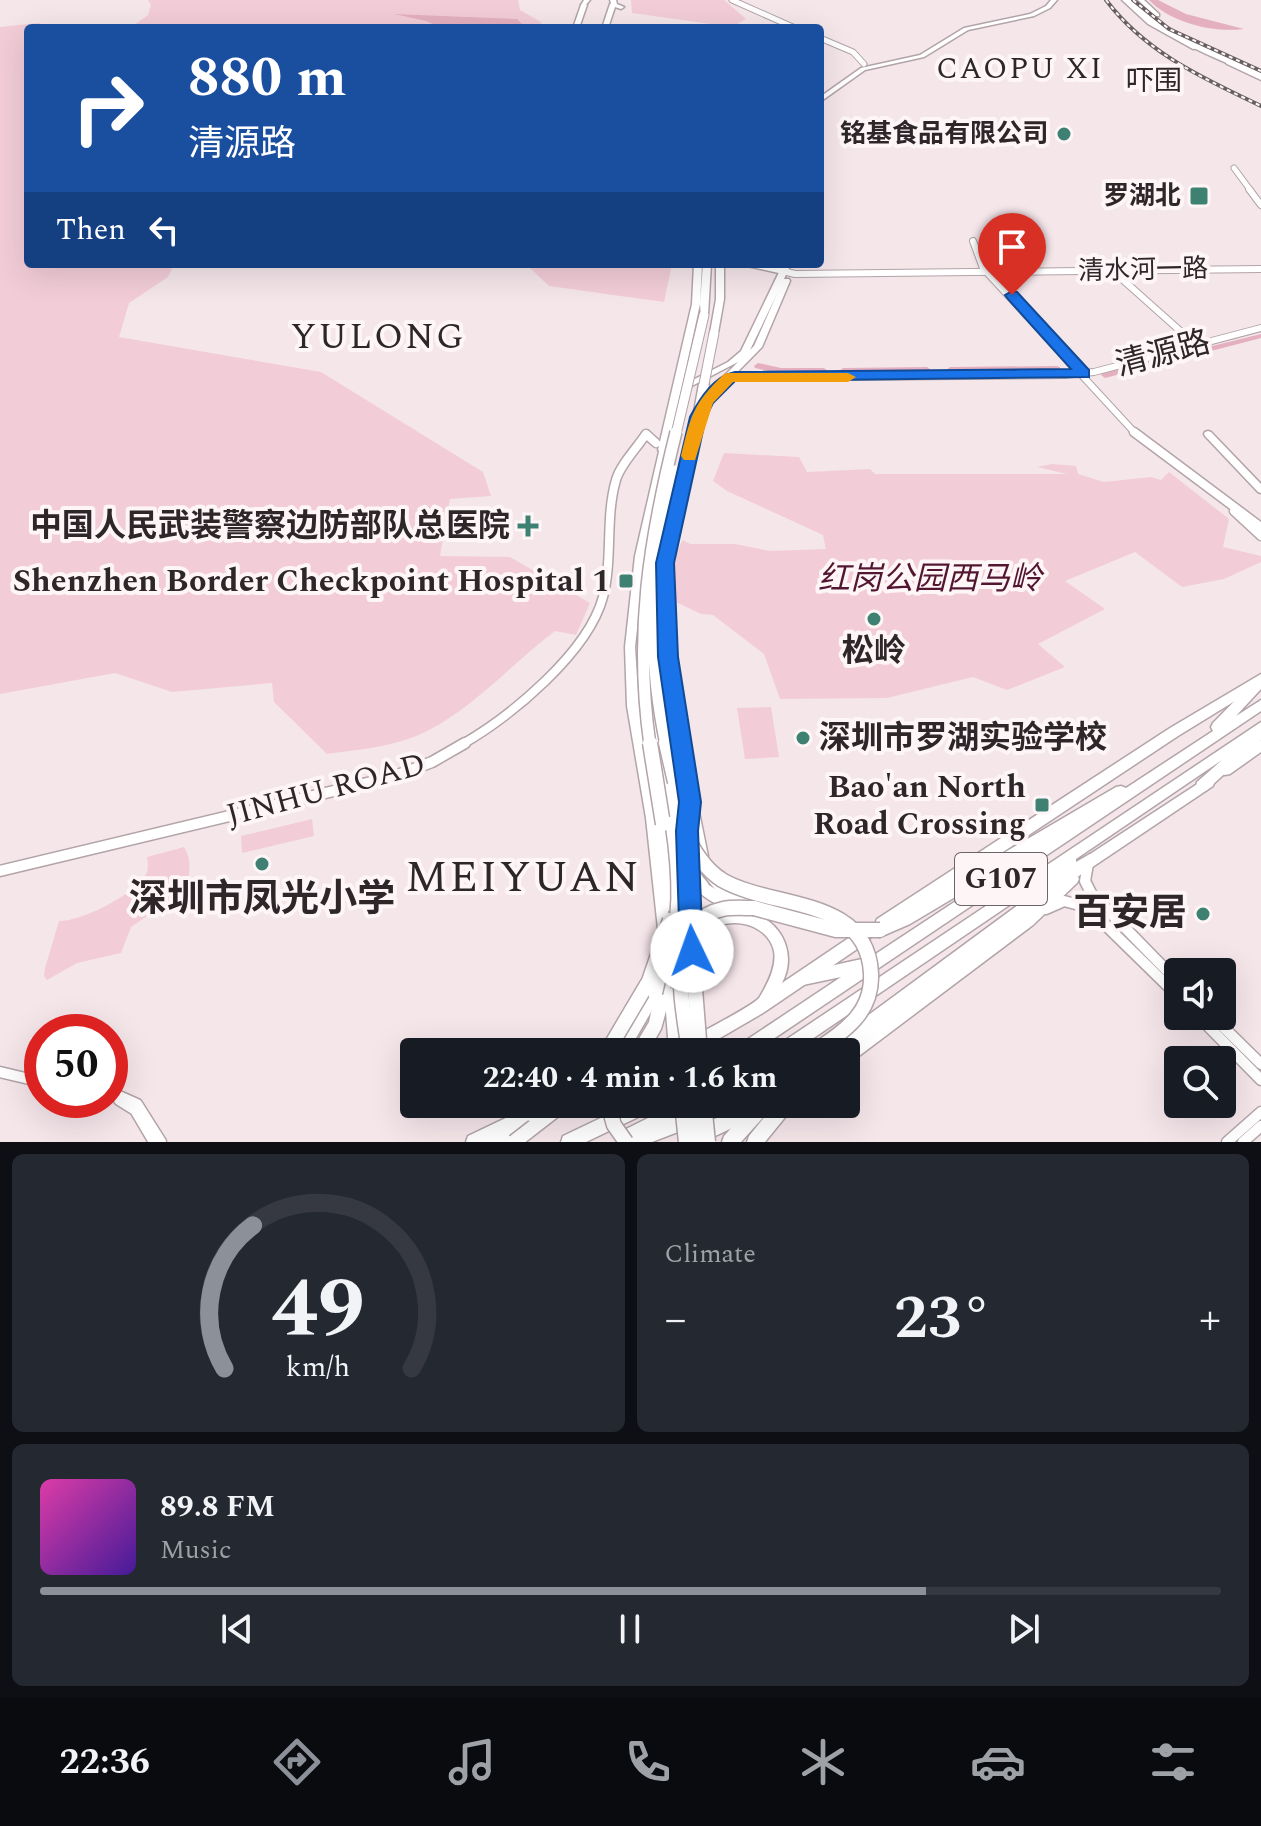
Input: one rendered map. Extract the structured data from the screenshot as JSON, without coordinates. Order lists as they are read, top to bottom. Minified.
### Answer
{"streets":{"main road":["G107"],"street":["清水河一路","清源路","JINHU ROAD"]},"districts":["CAOPU XI","吓围","YULONG","MEIYUAN"],"parks":["红岗公园西马岭"],"places":{"other":["铭基食品有限公司","松岭","深圳市罗湖实验学校","深圳市凤光小学","百安居"],"transit":["罗湖北","Shenzhen Border Checkpoint Hospital 1","Bao'an North Road Crossing"],"health":["中国人民武装警察边防部队总医院"]},"page":{"turn":["880 m","清源路"],"then":"Then","limit":"50","trip":"22:40 · 4 min · 1.6 km","tile":"Climate","heat":["−","23°","+"],"song":["89.8 FM","Music"],"tabs":"22:36","gauge":["49","km/h"]}}
